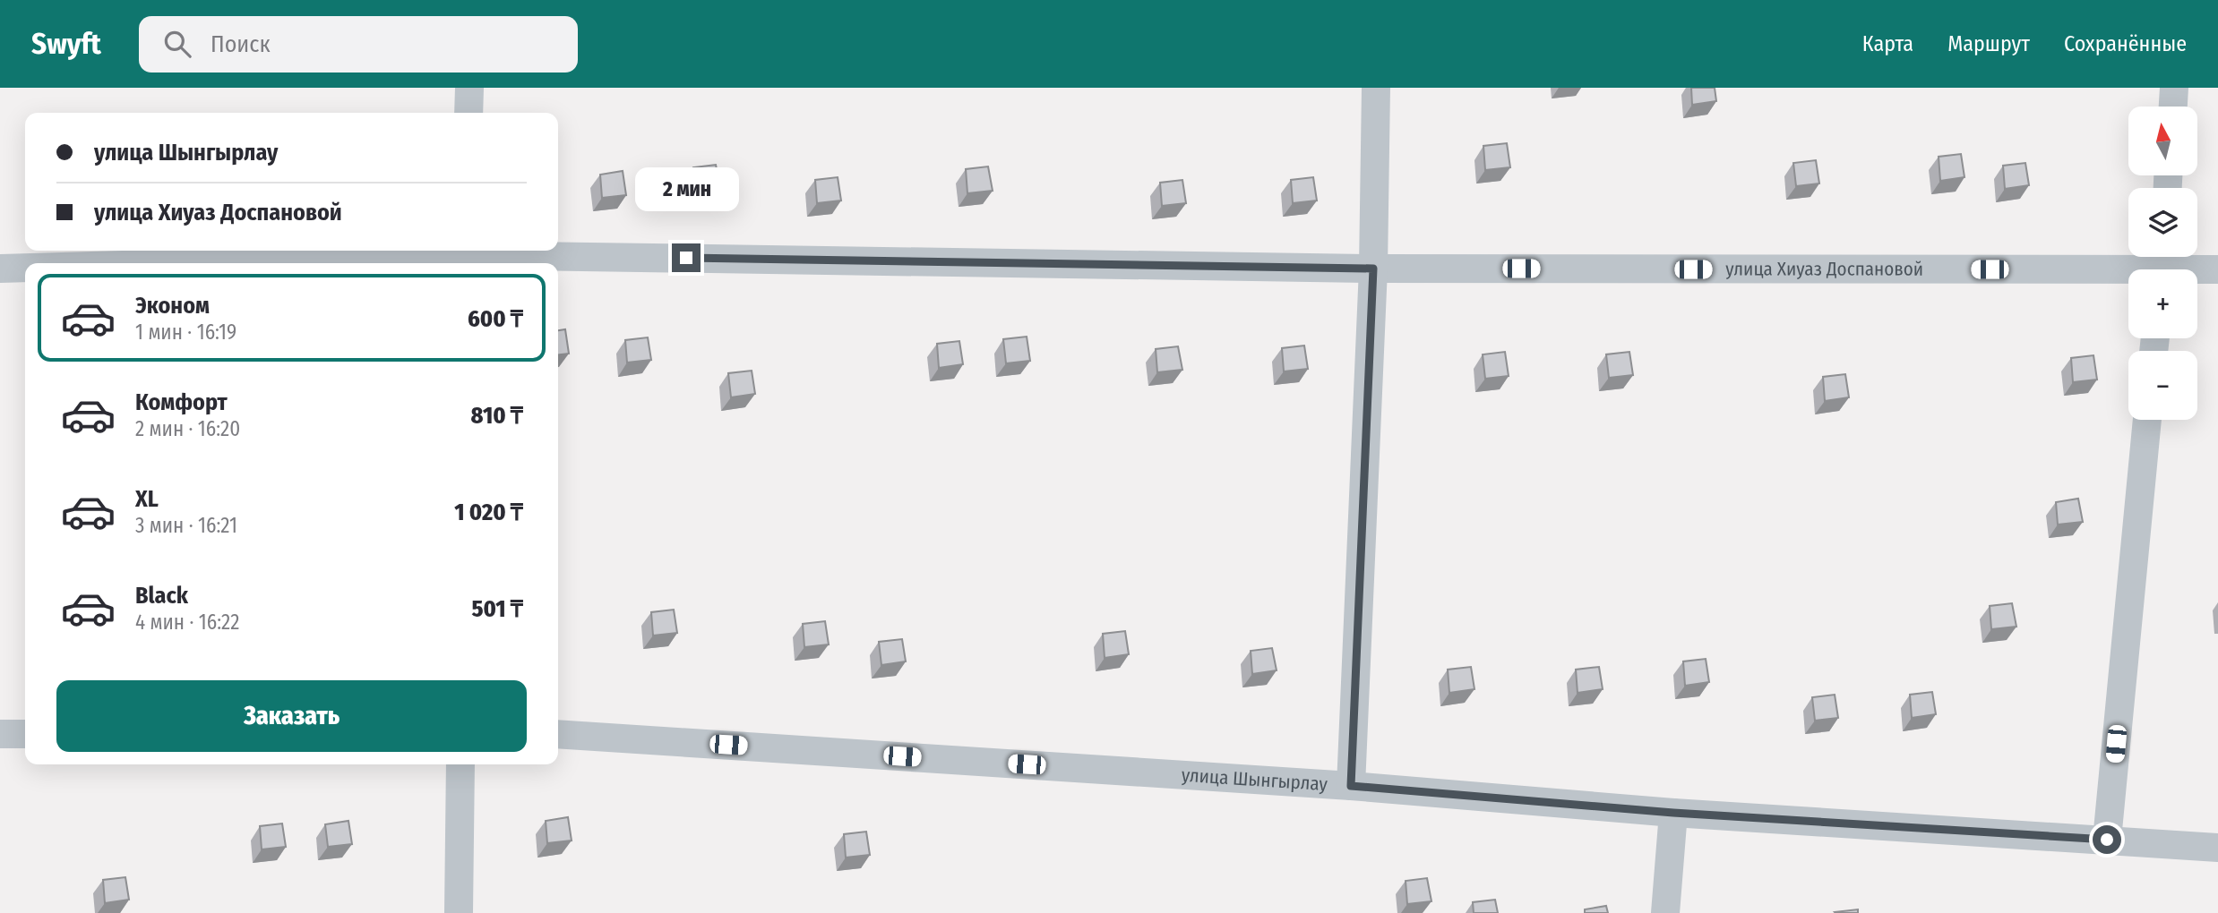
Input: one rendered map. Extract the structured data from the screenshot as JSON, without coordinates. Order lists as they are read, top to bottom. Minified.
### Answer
{"streets":{"street":["улица Хиуаз Доспановой","улица Шынгырлау"]},"north":"top","page":{"header":"Swyft","search":"Поиск","nav":["Карта","Маршрут","Сохранённые"],"map_buttons":["+","−"],"banner":["улица Шынгырлау","улица Хиуаз Доспановой"],"bubble":"2 мин","list":[{"name":"Эконом","note":"1 мин · 16:19","value":"600 ₸"},{"name":"Комфорт","note":"2 мин · 16:20","value":"810 ₸"},{"name":"XL","note":"3 мин · 16:21","value":"1 020 ₸"},{"name":"Black","note":"4 мин · 16:22","value":"501 ₸"}],"buttons":"Заказать"}}
